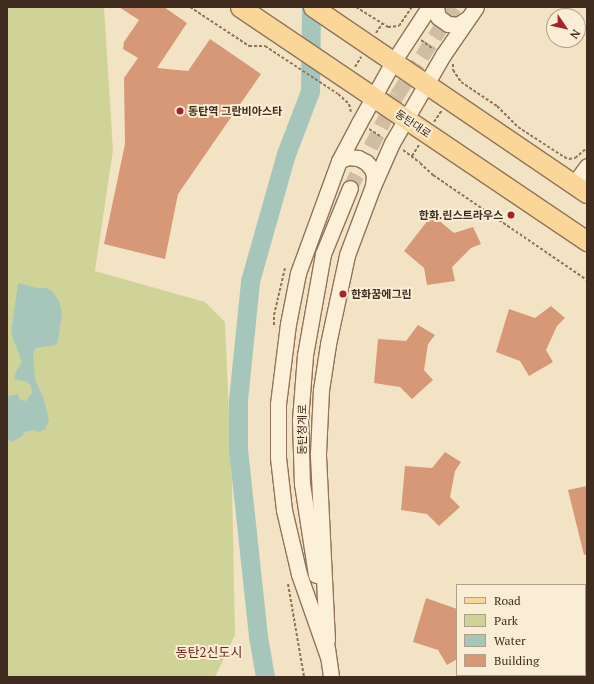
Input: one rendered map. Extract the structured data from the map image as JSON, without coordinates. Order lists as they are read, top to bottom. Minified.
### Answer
{"streets":{"main road":["동탄대로"],"street":["동탄청계로"]},"districts":["동탄2신도시"],"places":["동탄역 그란비아스타","한화.린스트라우스","한화꿈에그린"],"legend":["Road","Park","Water","Building"],"north":"bottom right"}
